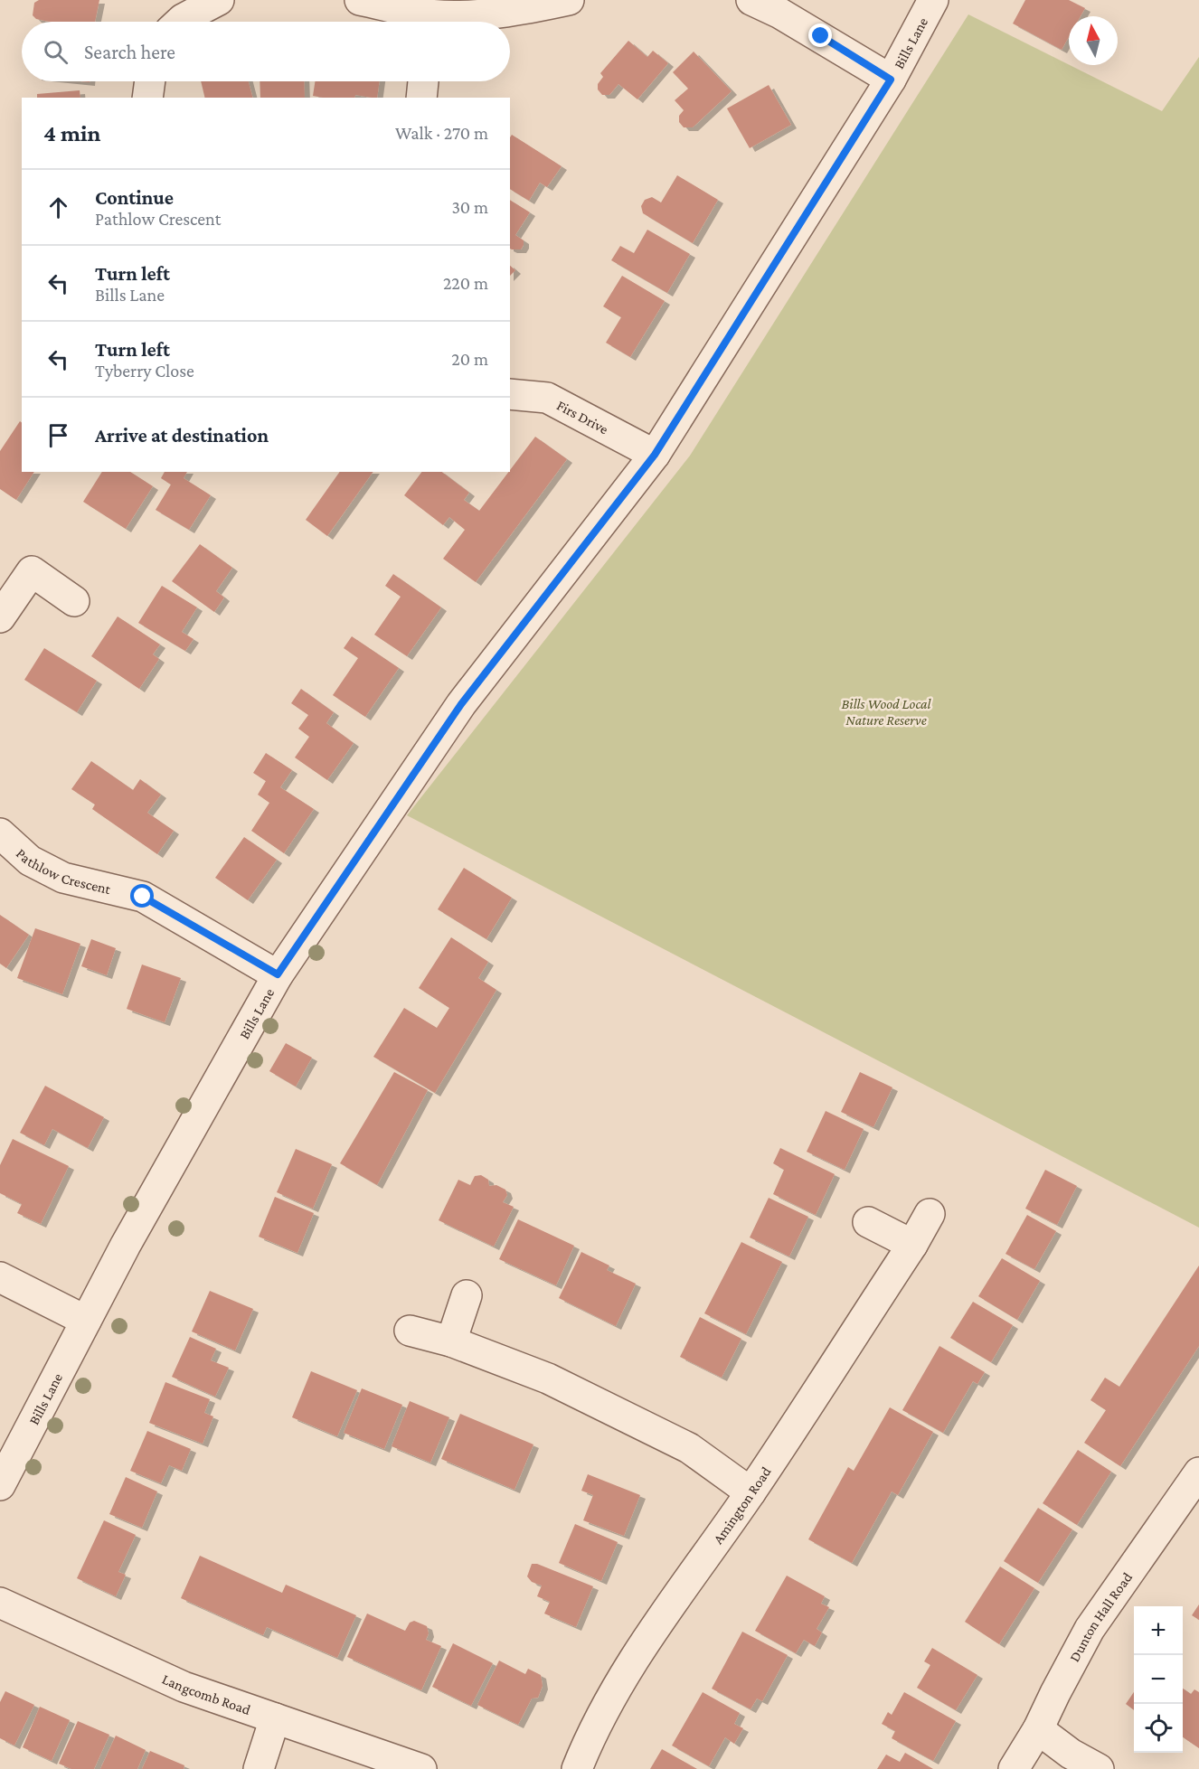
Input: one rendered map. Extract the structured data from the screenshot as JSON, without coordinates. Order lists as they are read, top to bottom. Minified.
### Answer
{"streets":{"street":["Bills Lane","Firs Drive","Pathlow Crescent","Amington Road","Dunton Hall Road","Langcomb Road"]},"crossings":[["Bills Lane","Firs Drive"],["Bills Lane","Pathlow Crescent"]],"parks":["Bills Wood Local Nature Reserve"],"north":"top","page":{"search":"Search here","heading":["4 min","Walk · 270 m"],"list":[["Continue","Pathlow Crescent","30 m"],["Turn left","Bills Lane","220 m"],["Turn left","Tyberry Close","20 m"],"Arrive at destination"],"map_buttons":["+","−"]}}
